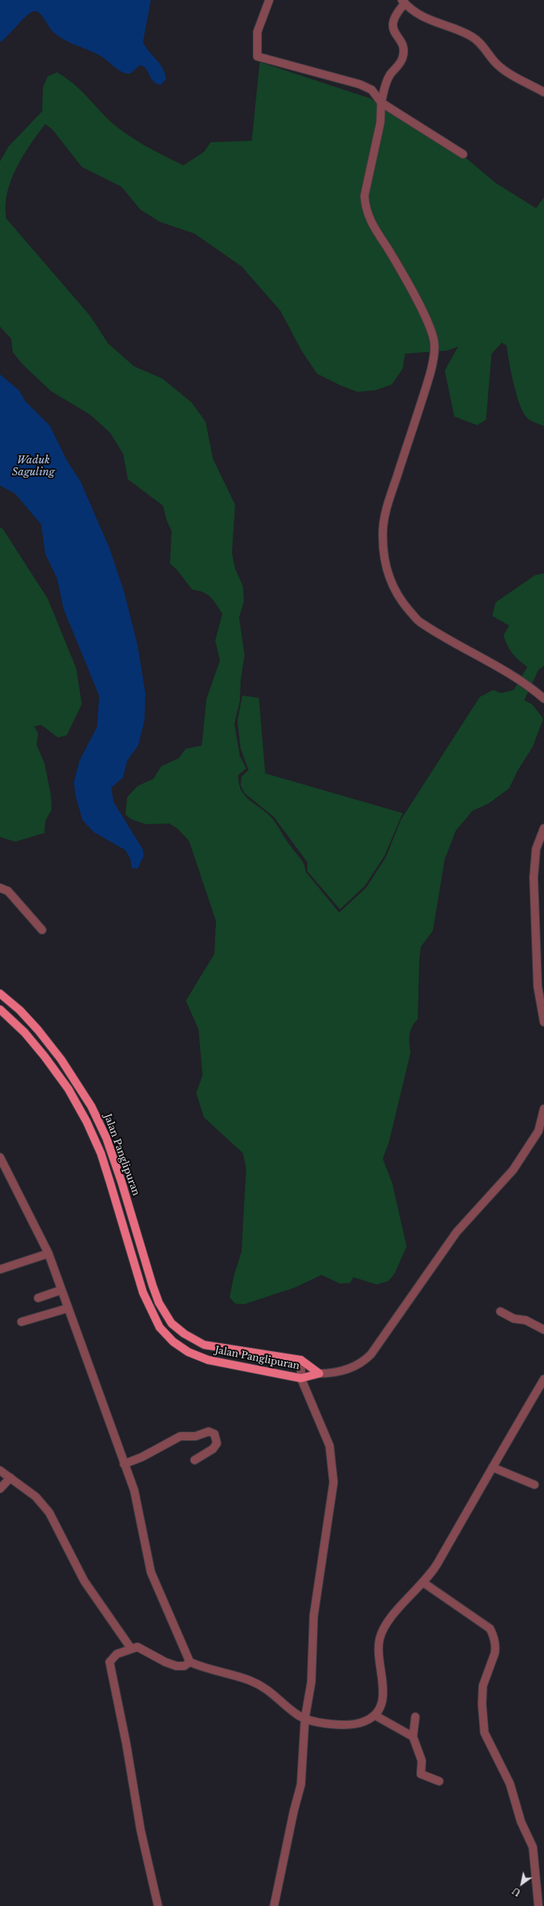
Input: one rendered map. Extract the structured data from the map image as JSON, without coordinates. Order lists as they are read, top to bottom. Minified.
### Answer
{"streets":{"main road":["Jalan Panglipuran"]},"water":["Waduk Saguling"],"north":"bottom left"}
